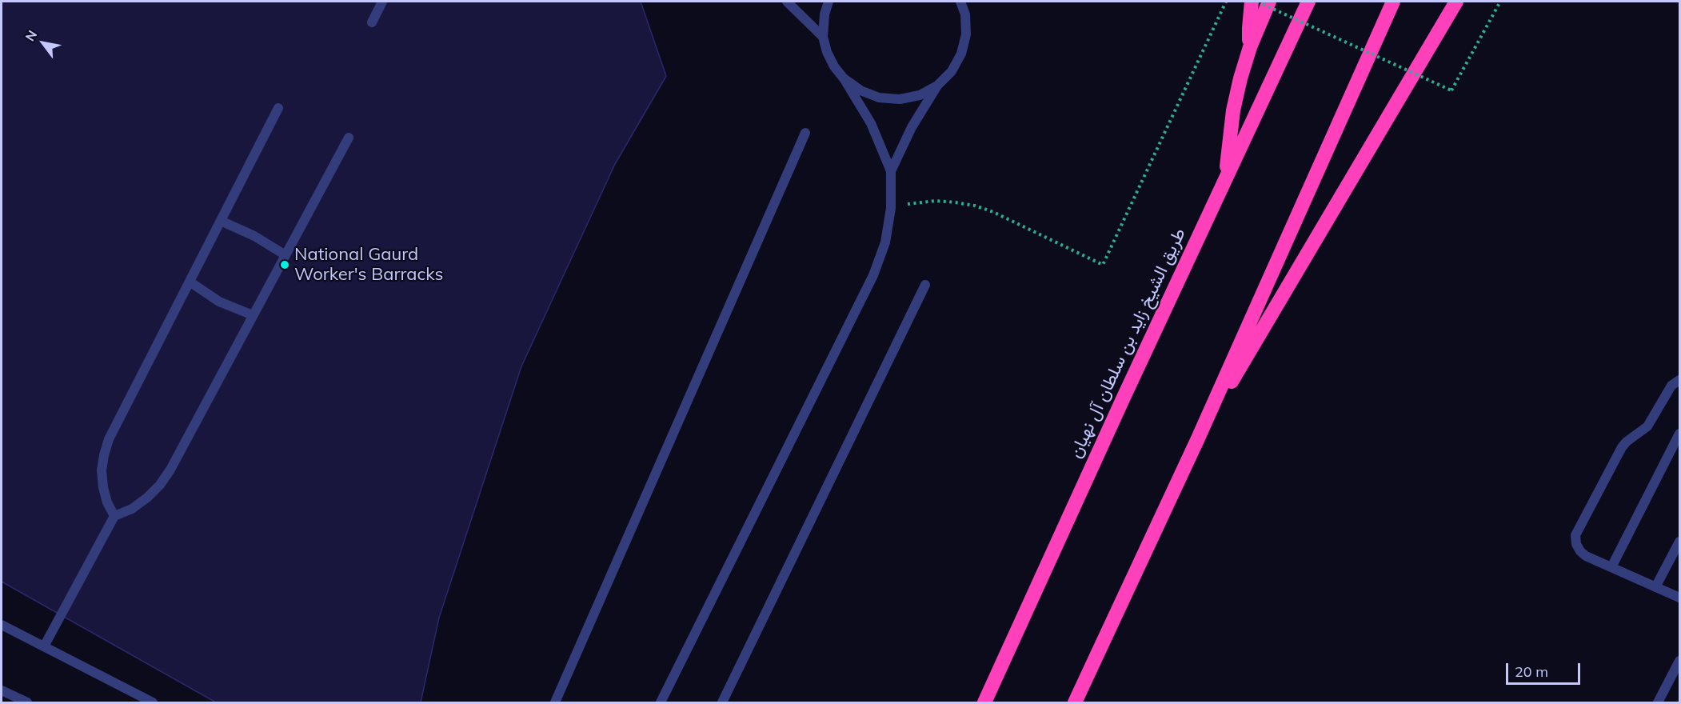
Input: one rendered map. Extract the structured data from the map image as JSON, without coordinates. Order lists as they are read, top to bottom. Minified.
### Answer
{"streets":{"highway":["طريق الشيخ زايد بن سلطان آل نهيان"]},"places":["National Gaurd Worker's Barracks"],"scale_bar":"20 m","north":"top left"}
